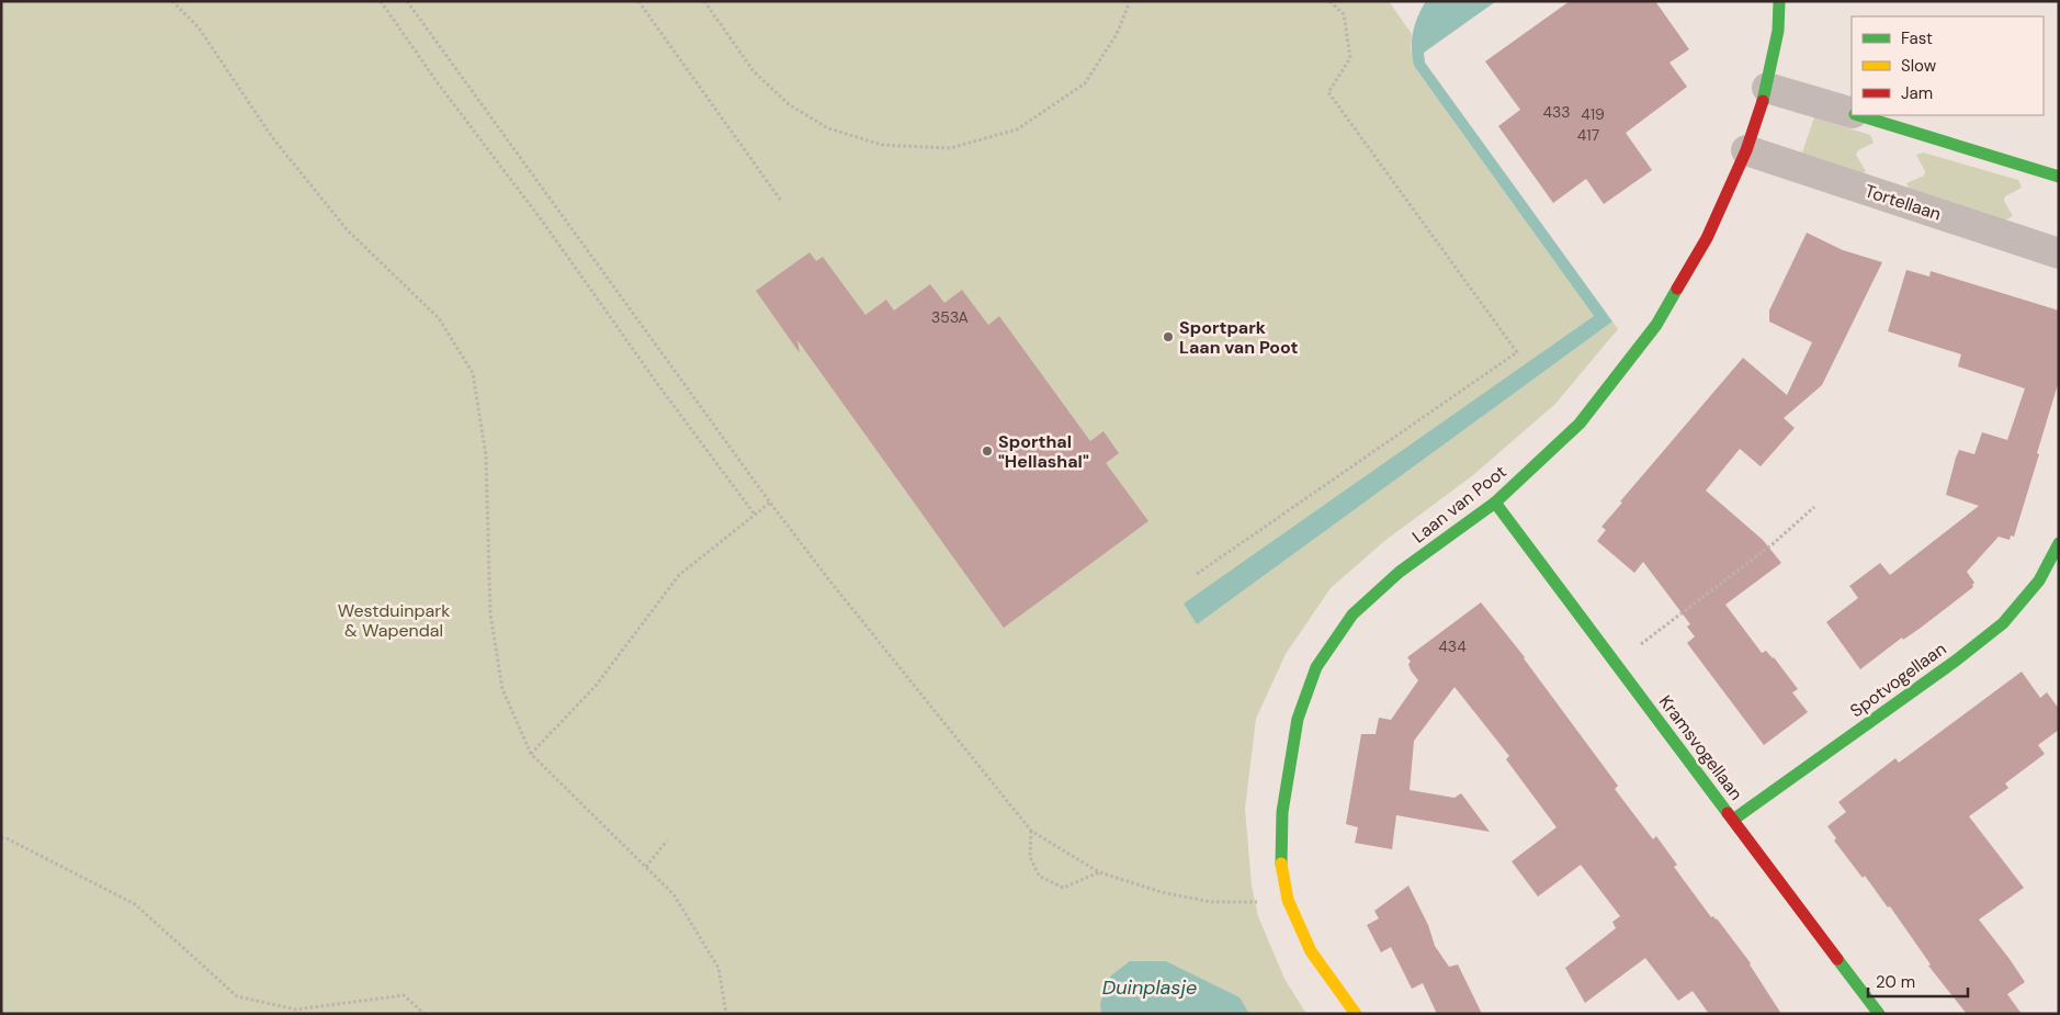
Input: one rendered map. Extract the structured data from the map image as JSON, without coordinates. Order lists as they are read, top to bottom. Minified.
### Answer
{"streets":{"street":["Tortellaan","Laan van Poot","Spotvogellaan","Kramsvogellaan"]},"crossings":[["Tortellaan","Laan van Poot"],["Laan van Poot","Kramsvogellaan"],["Spotvogellaan","Kramsvogellaan"]],"water":["Duinplasje"],"parks":["Westduinpark & Wapendal"],"places":["Sportpark Laan van Poot","Sporthal \"Hellashal\""],"house_numbers":["433","419","417","353A","434"],"legend":["Fast","Slow","Jam"],"scale_bar":"20 m"}
